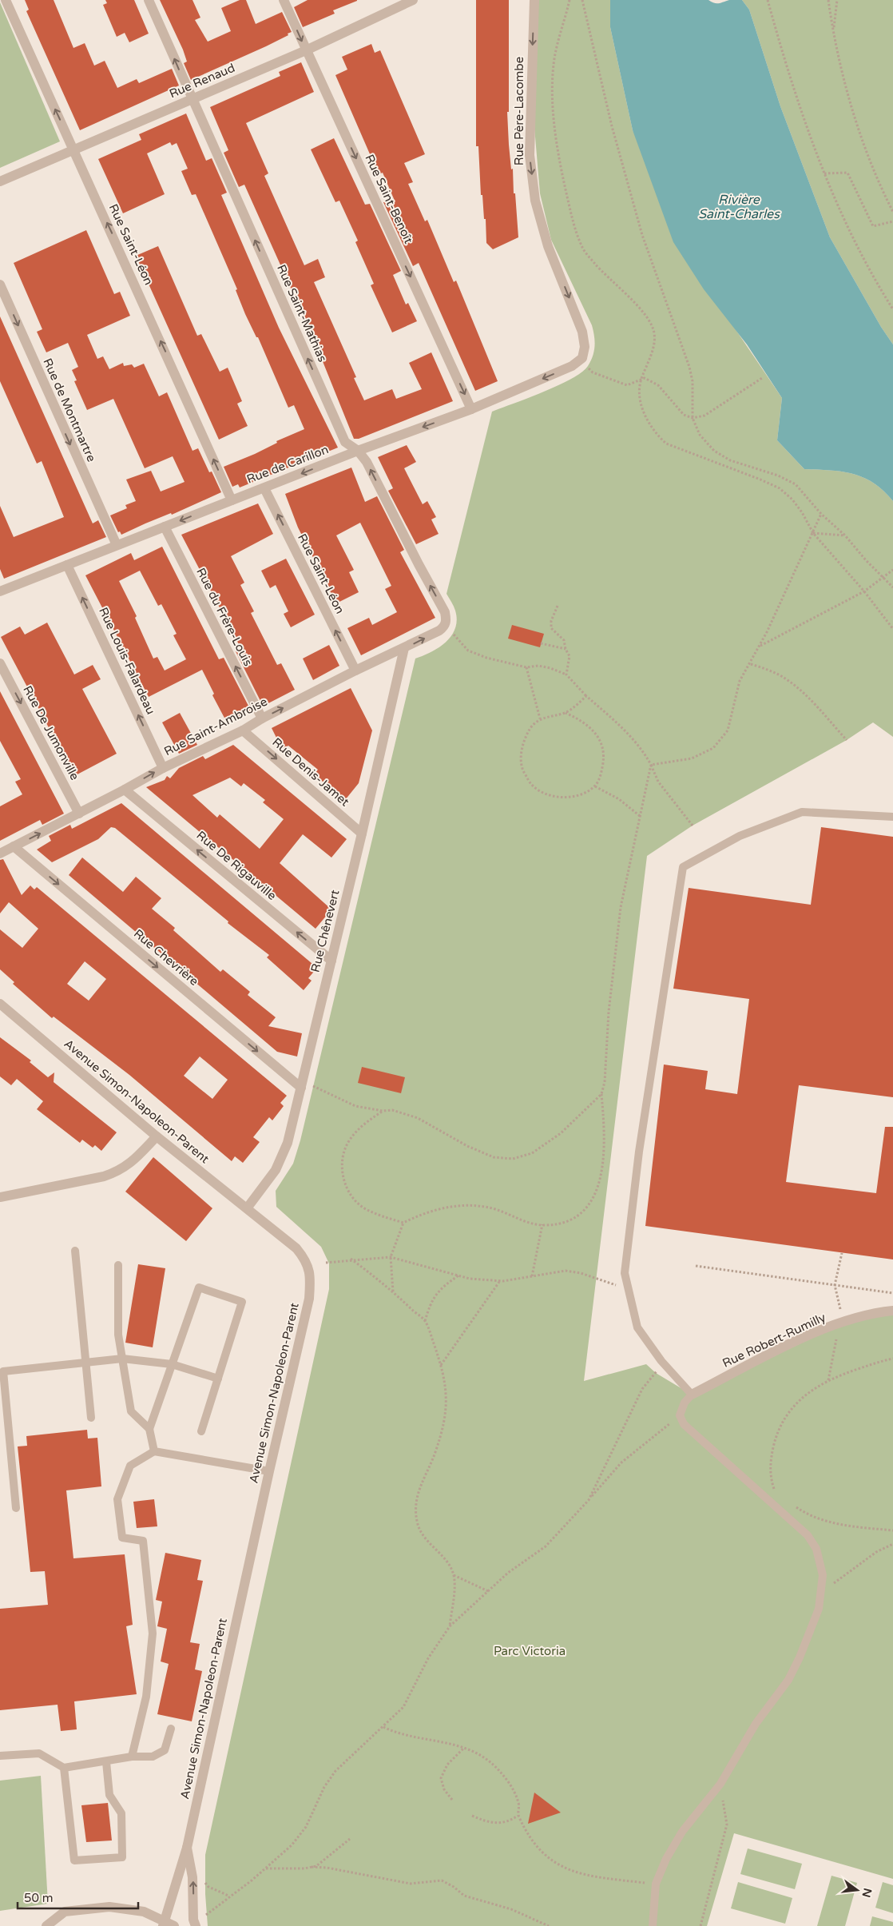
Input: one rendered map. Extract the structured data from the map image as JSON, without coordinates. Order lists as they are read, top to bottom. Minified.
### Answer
{"streets":{"street":["Rue Renaud","Rue Père-Lacombe","Rue Saint-Benoît","Rue Saint-Léon","Rue Saint-Mathias","Rue de Montmartre","Rue de Carillon","Rue du Frère-Louis","Rue Louis-Falardeau","Rue Saint-Ambroise","Rue De Jumonville","Rue Denis-Jamet","Rue De Rigauville","Rue Chênevert","Rue Chevrière","Avenue Simon-Napoleon-Parent","Rue Robert-Rumilly"]},"crossings":[["Rue Renaud","Rue Saint-Benoît"],["Rue Renaud","Rue Saint-Léon"],["Rue Renaud","Rue Saint-Mathias"],["Rue Père-Lacombe","Rue de Carillon"],["Rue Saint-Benoît","Rue de Carillon"],["Rue Saint-Léon","Rue de Carillon"],["Rue Saint-Léon","Rue Saint-Ambroise"],["Rue Saint-Mathias","Rue de Carillon"],["Rue Saint-Mathias","Rue Saint-Ambroise"],["Rue de Montmartre","Rue de Carillon"],["Rue de Carillon","Rue du Frère-Louis"],["Rue de Carillon","Rue Louis-Falardeau"],["Rue du Frère-Louis","Rue Saint-Ambroise"],["Rue Louis-Falardeau","Rue Saint-Ambroise"],["Rue Saint-Ambroise","Rue De Jumonville"],["Rue Saint-Ambroise","Rue Denis-Jamet"],["Rue Saint-Ambroise","Rue De Rigauville"],["Rue Saint-Ambroise","Rue Chênevert"],["Rue Saint-Ambroise","Rue Chevrière"],["Rue Denis-Jamet","Rue Chênevert"],["Rue De Rigauville","Rue Chênevert"],["Rue Chênevert","Rue Chevrière"],["Rue Chênevert","Avenue Simon-Napoleon-Parent"]],"one_way":["Rue Père-Lacombe","Rue Saint-Benoît","Rue Saint-Léon","Rue Saint-Mathias","Rue de Montmartre","Rue de Carillon","Rue du Frère-Louis","Rue Louis-Falardeau","Rue Saint-Ambroise","Rue De Jumonville","Rue Denis-Jamet","Rue De Rigauville","Rue Chevrière"],"water":["Rivière Saint-Charles"],"parks":["Parc Victoria"],"scale_bar":"50 m","north":"right"}
